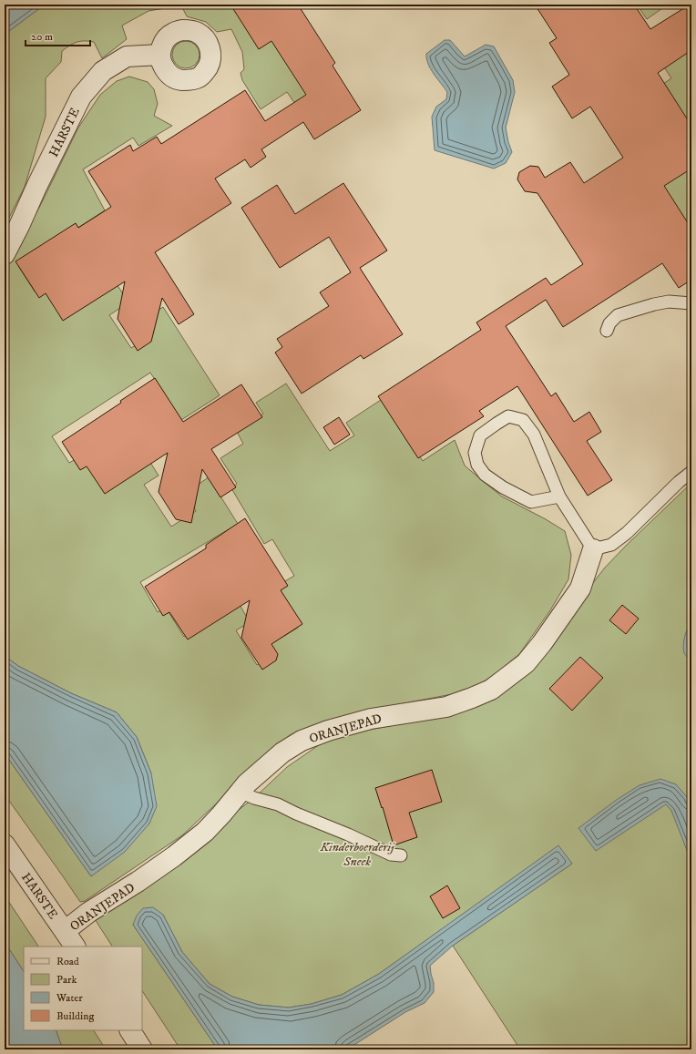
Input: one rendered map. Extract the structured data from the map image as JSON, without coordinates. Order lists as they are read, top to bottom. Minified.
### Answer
{"streets":{"street":["HARSTE","ORANJEPAD"]},"crossings":[["HARSTE","ORANJEPAD"]],"parks":["Kinderboerderij Sneek"],"legend":["Road","Park","Water","Building"],"scale_bar":"20 m"}
